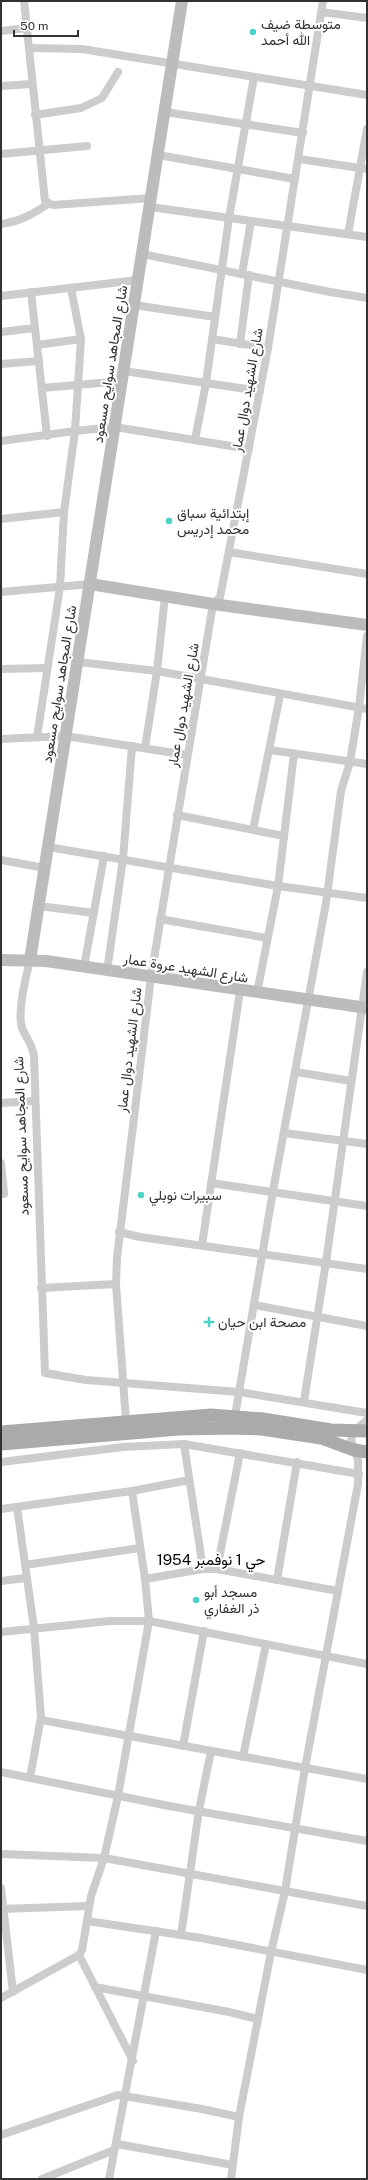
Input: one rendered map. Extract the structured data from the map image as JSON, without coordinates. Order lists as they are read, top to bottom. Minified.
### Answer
{"streets":{"street":["شارع المجاهد سوايح مسعود","شارع الشهيد دوال عمار","شارع الشهيد عروة عمار"]},"crossings":[["شارع المجاهد سوايح مسعود","شارع الشهيد دوال عمار"],["شارع المجاهد سوايح مسعود","شارع الشهيد عروة عمار"],["شارع الشهيد دوال عمار","شارع الشهيد عروة عمار"]],"districts":["حي 1 نوفمبر 1954"],"places":{"other":["متوسطة ضيف الله أحمد","إبتدائية سباق محمد إدريس","سبيرات نوبلي","مسجد أبو ذر الغفاري"],"health":["مصحة ابن حيان"]},"scale_bar":"50 m"}
